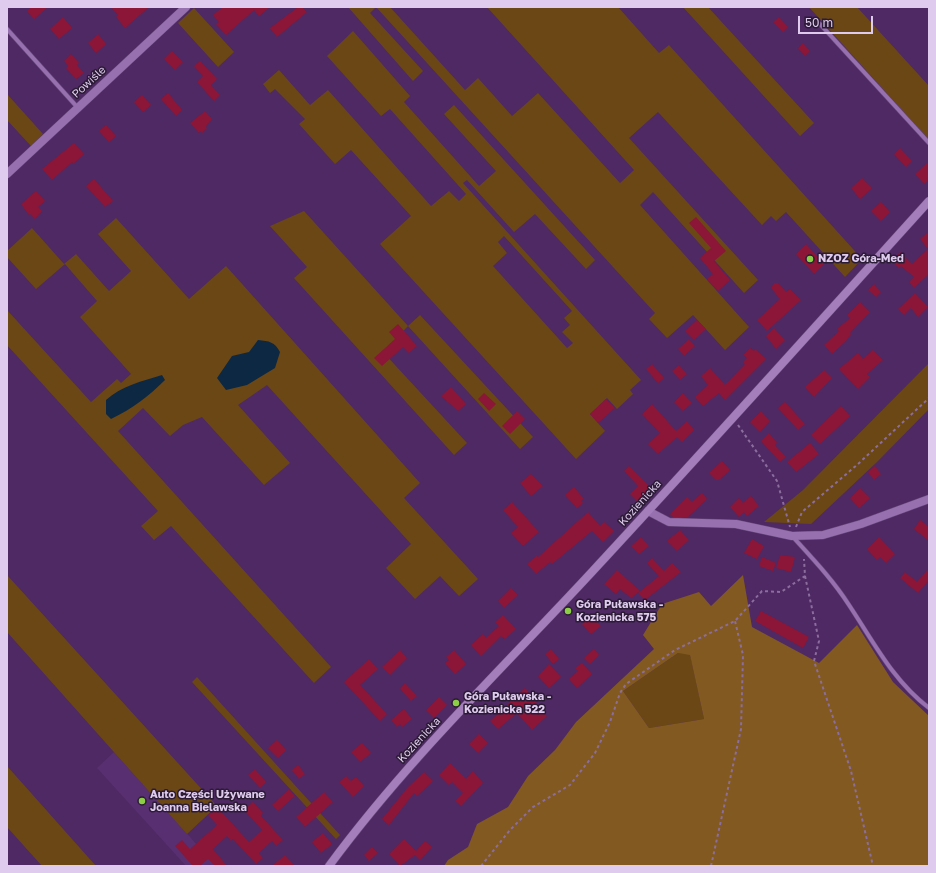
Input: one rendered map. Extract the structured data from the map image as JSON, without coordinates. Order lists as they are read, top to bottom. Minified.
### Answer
{"streets":{"main road":["Kozienicka"],"street":["Powiśle"]},"places":["NZOZ Góra-Med","Góra Puławska - Kozienicka 575","Góra Puławska - Kozienicka 522","Auto Części Używane Joanna Bielawska"],"scale_bar":"50 m"}
